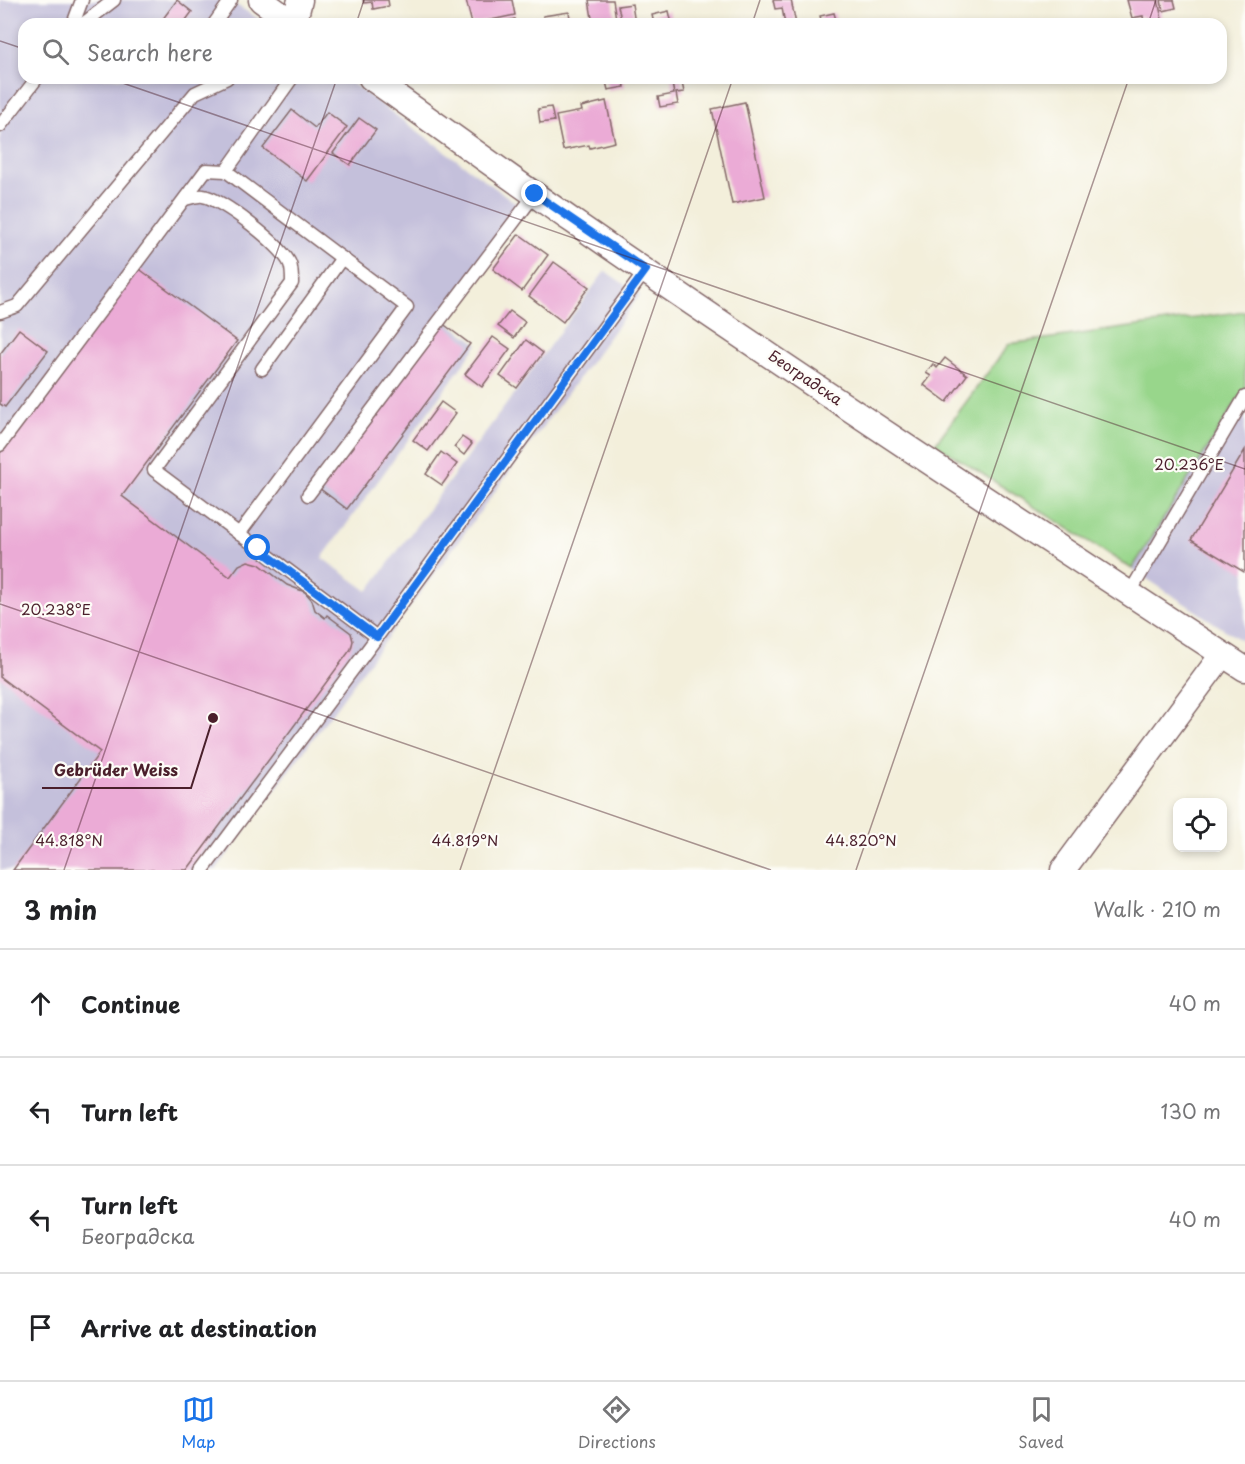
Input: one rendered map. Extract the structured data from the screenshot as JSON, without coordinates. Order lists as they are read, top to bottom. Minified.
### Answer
{"streets":{"street":["Београдска"]},"places":["Gebrüder Weiss"],"page":{"search":"Search here","heading":["3 min","Walk · 210 m"],"list":[["Continue","40 m"],["Turn left","130 m"],["Turn left","Београдска","40 m"],"Arrive at destination"],"nav":["Map","Directions","Saved"]},"coordinates":["20.236°E","20.238°E","44.818°N","44.819°N","44.820°N"]}
